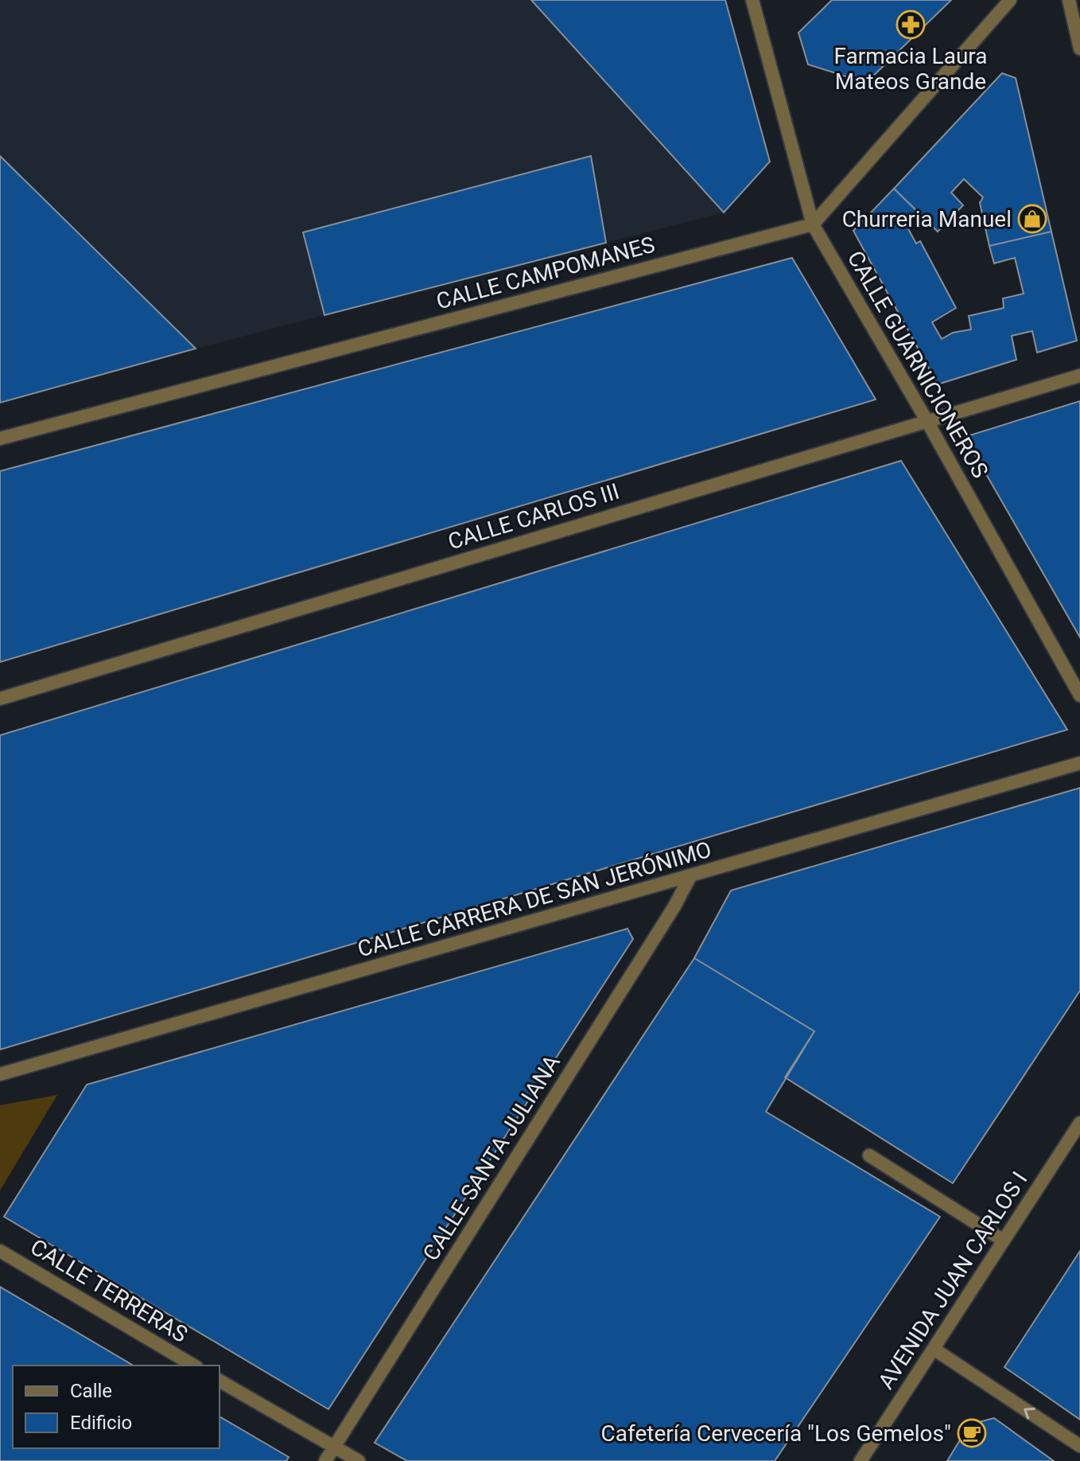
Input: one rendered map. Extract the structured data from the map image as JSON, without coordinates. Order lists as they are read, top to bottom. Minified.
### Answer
{"streets":{"street":["CALLE CAMPOMANES","CALLE GUARNICIONEROS","CALLE CARLOS III","CALLE CARRERA DE SAN JERÓNIMO","CALLE SANTA JULIANA","AVENIDA JUAN CARLOS I","CALLE TERRERAS"]},"crossings":[["CALLE CAMPOMANES","CALLE GUARNICIONEROS"],["CALLE GUARNICIONEROS","CALLE CARLOS III"],["CALLE CARRERA DE SAN JERÓNIMO","CALLE SANTA JULIANA"]],"places":{"pharmacy":["Farmacia Laura Mateos Grande"],"shop":["Churreria Manuel"],"cafe":["Cafetería Cervecería \"Los Gemelos\""]},"legend":["Calle","Edificio"]}
